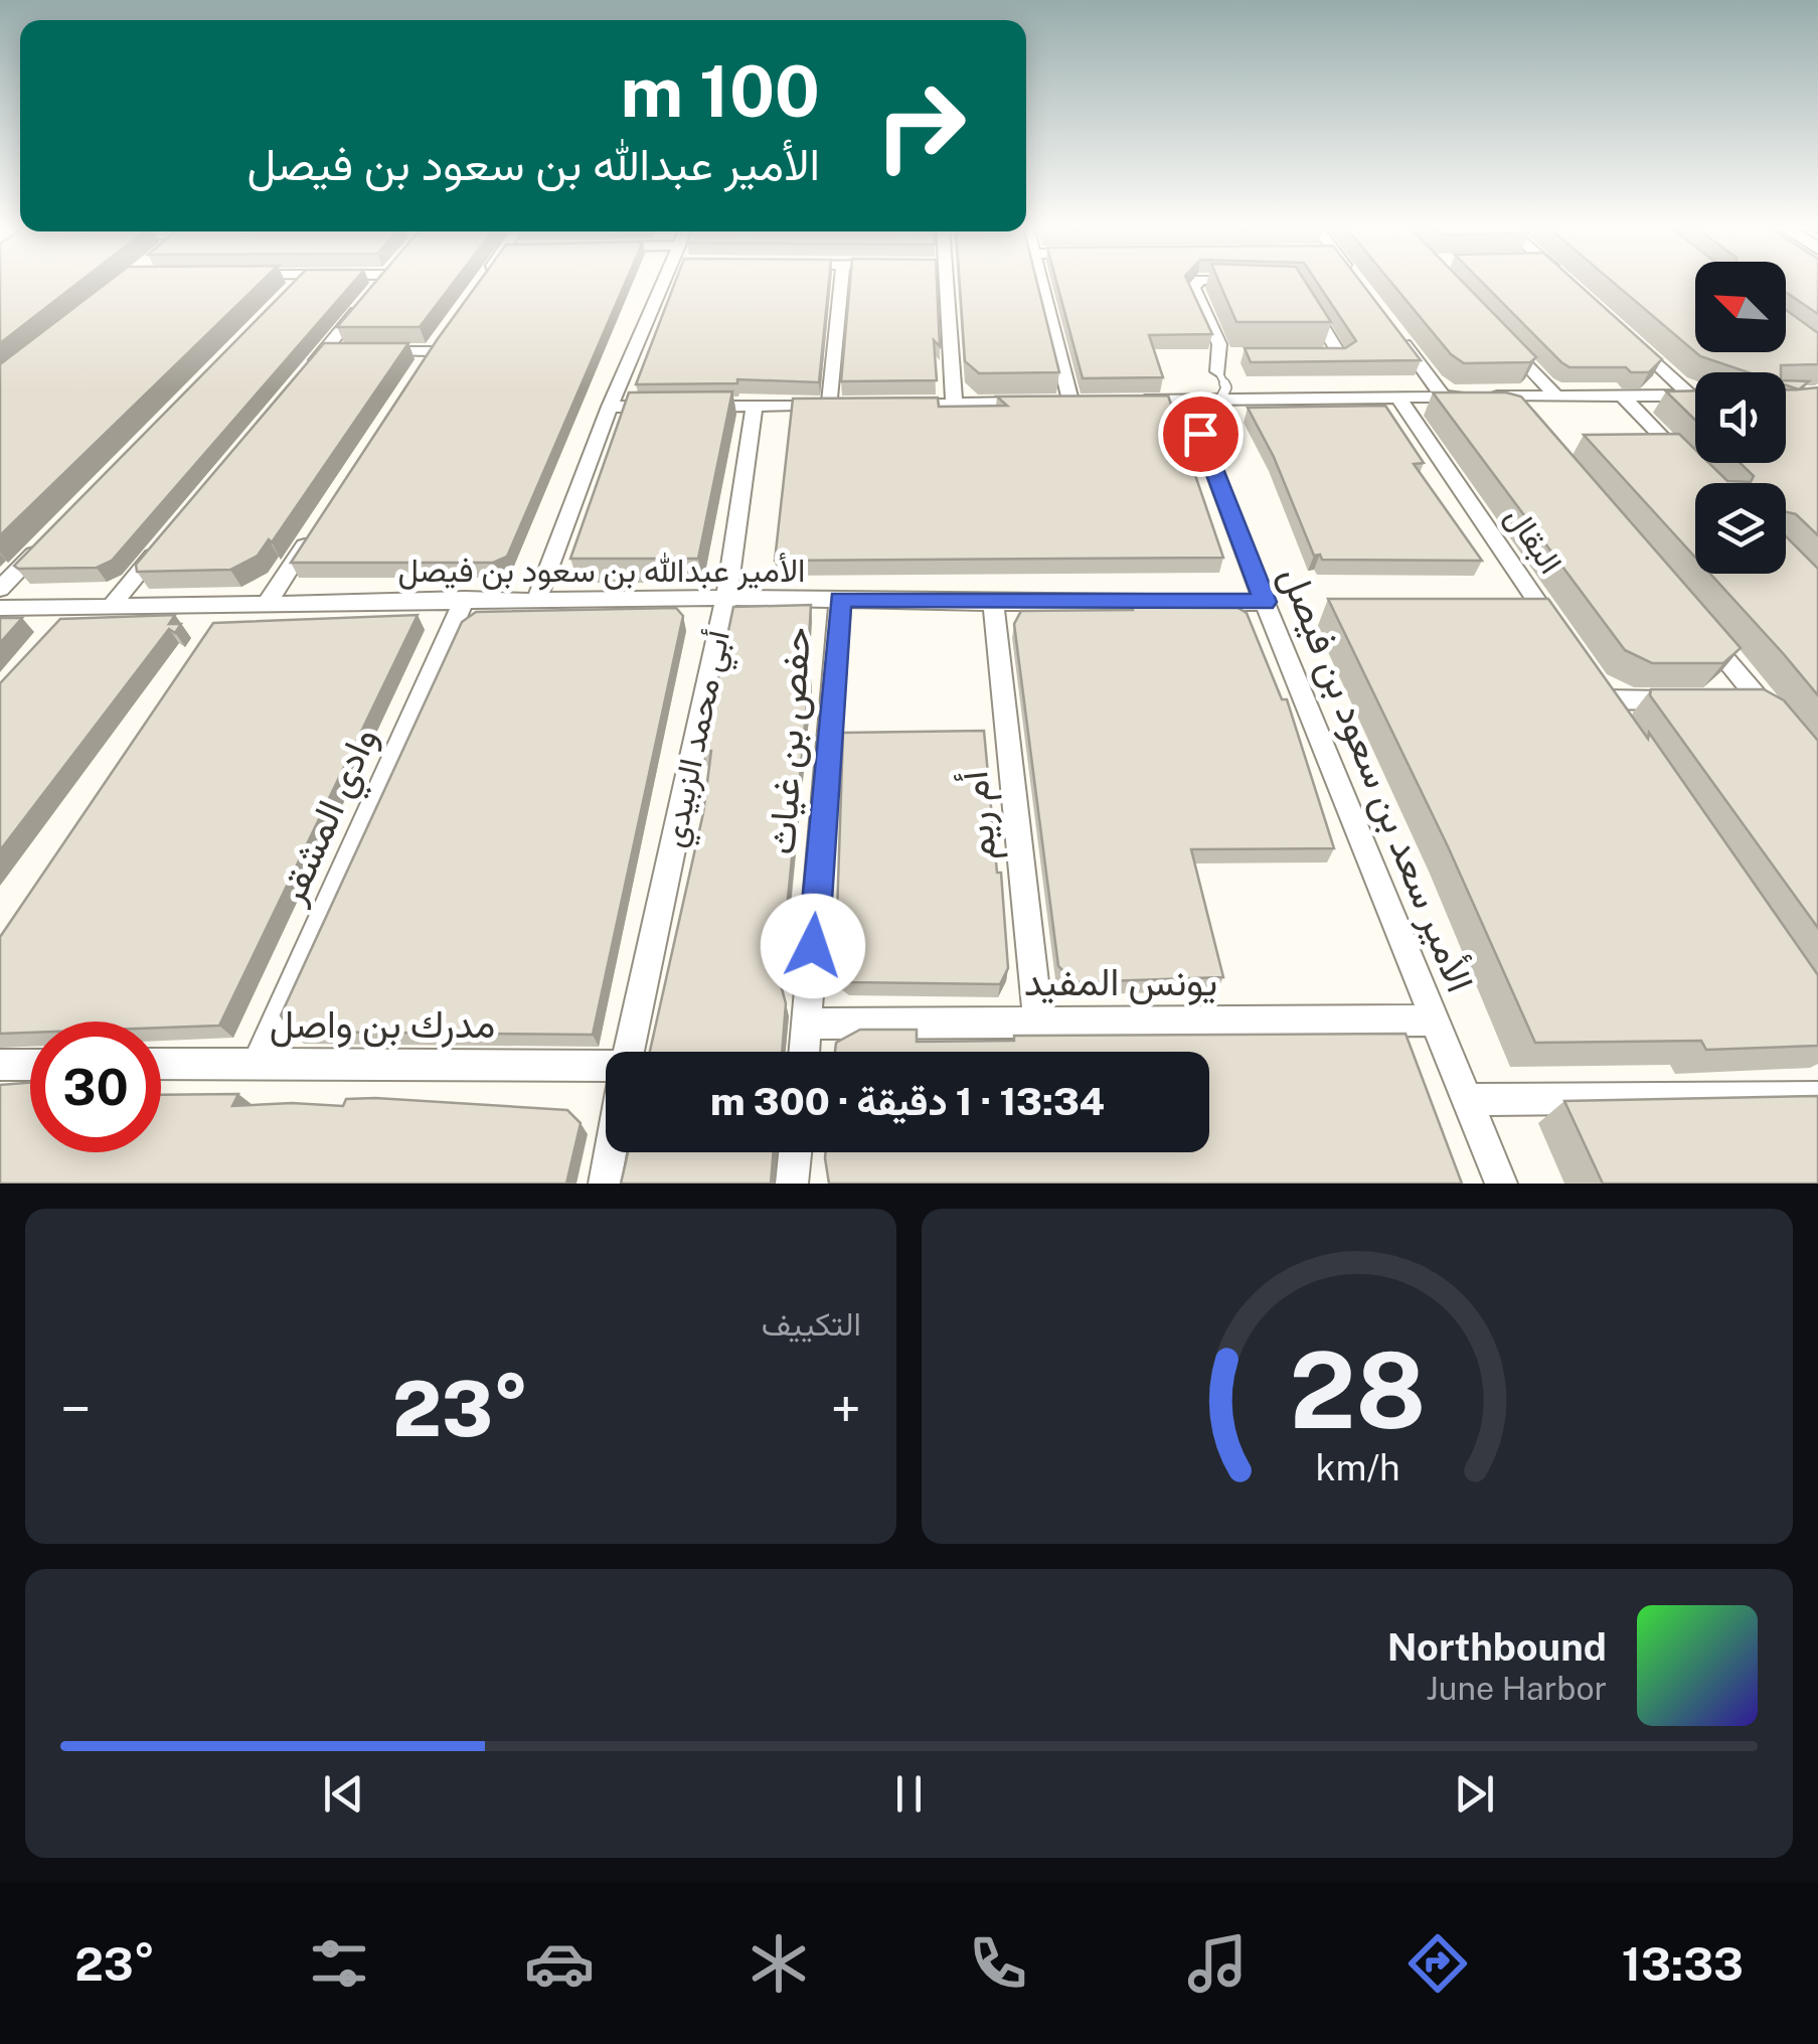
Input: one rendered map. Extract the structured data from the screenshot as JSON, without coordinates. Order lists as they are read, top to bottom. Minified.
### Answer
{"streets":{"street":["البقال","الأمير عبدالله بن سعود بن فيصل","أبي محمد الزبيدي","حفص بن غياث","الأمير سعد بن سعود بن فيصل","وادي المشقر","أم ريم","يونس المفيد","مدرك بن واصل"]},"crossings":[["الأمير عبدالله بن سعود بن فيصل","أبي محمد الزبيدي"],["الأمير عبدالله بن سعود بن فيصل","حفص بن غياث"],["الأمير عبدالله بن سعود بن فيصل","الأمير سعد بن سعود بن فيصل"],["الأمير عبدالله بن سعود بن فيصل","وادي المشقر"],["الأمير عبدالله بن سعود بن فيصل","أم ريم"],["حفص بن غياث","يونس المفيد"],["الأمير سعد بن سعود بن فيصل","يونس المفيد"],["وادي المشقر","مدرك بن واصل"],["أم ريم","يونس المفيد"]],"north":"top left","page":{"turn":["100 m","الأمير عبدالله بن سعود بن فيصل"],"limit":"30","trip":"13:34 · 1 دقيقة · 300 m","tile":"التكييف","heat":["−","23°","+"],"song":["Northbound","June Harbor"],"tabs":["13:33","23°"],"gauge":["28","km/h"]}}
